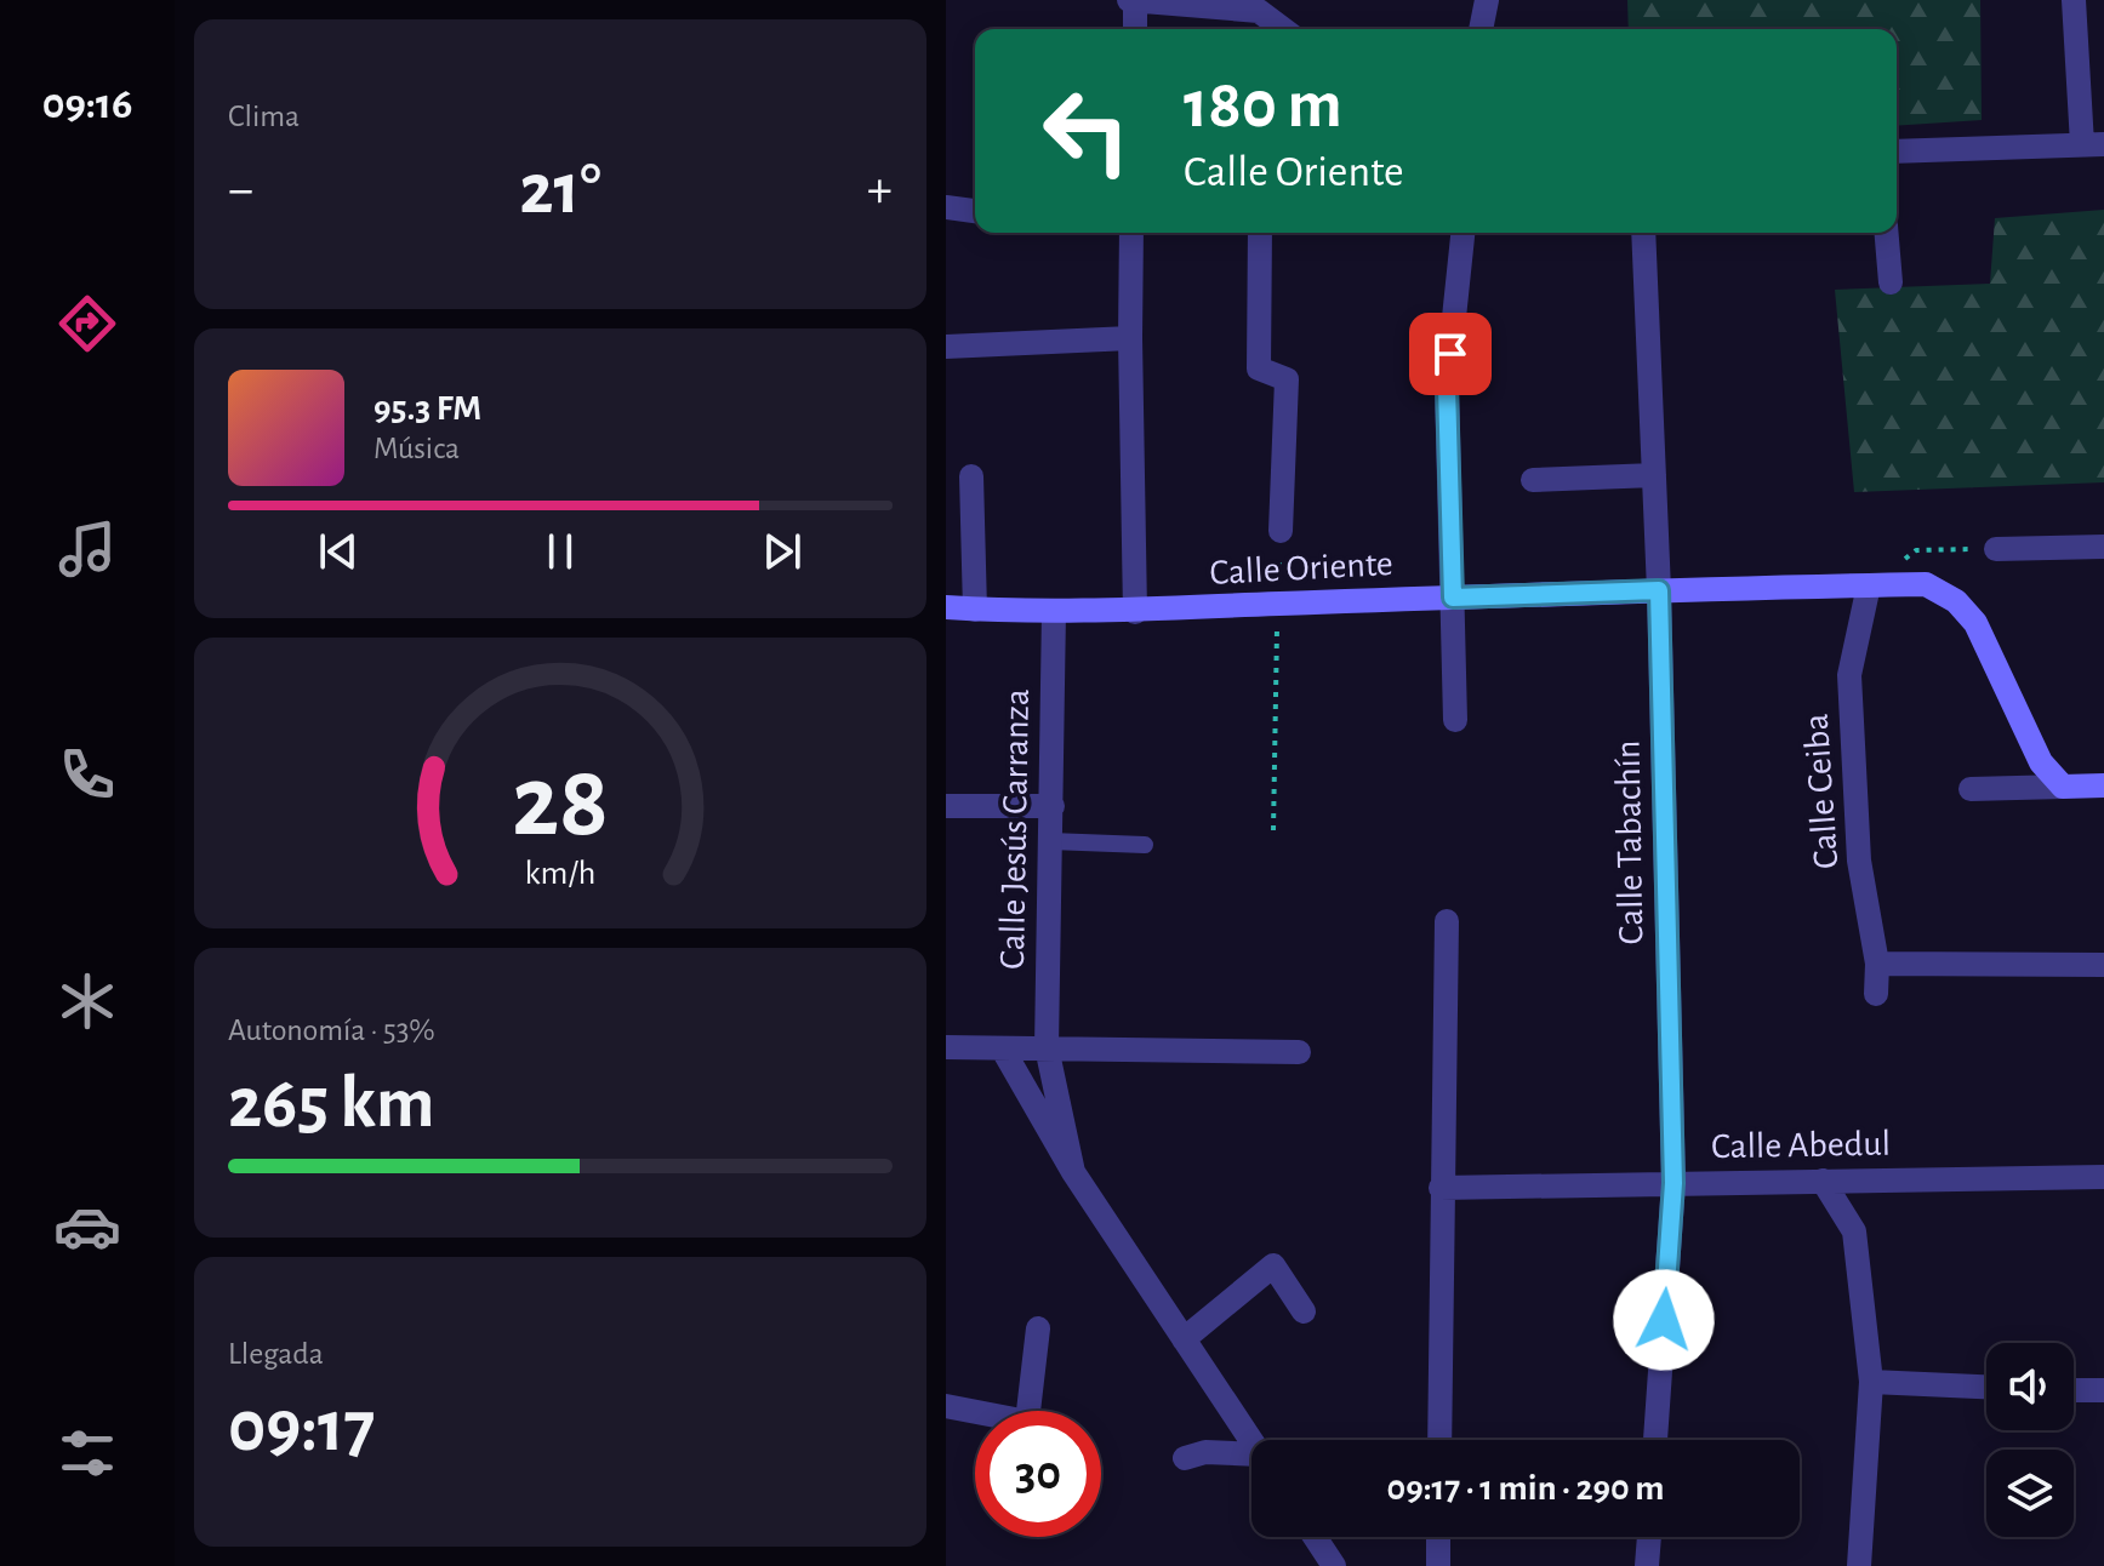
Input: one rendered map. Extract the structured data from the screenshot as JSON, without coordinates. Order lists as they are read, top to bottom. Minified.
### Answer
{"streets":{"main road":["Calle Oriente"],"street":["Calle Ceiba","Calle Jesús Carranza","Calle Tabachín","Calle Abedul"]},"crossings":[["Calle Oriente","Calle Ceiba"],["Calle Oriente","Calle Jesús Carranza"],["Calle Oriente","Calle Tabachín"],["Calle Tabachín","Calle Abedul"]],"page":{"tabs":"09:16","tile":["Clima",["Autonomía · 53%","265 km"],["Llegada","09:17"]],"turn":["180 m","Calle Oriente"],"heat":["−","21°","+"],"song":["95.3 FM","Música"],"limit":"30","trip":"09:17 · 1 min · 290 m","gauge":["28","km/h"]}}
